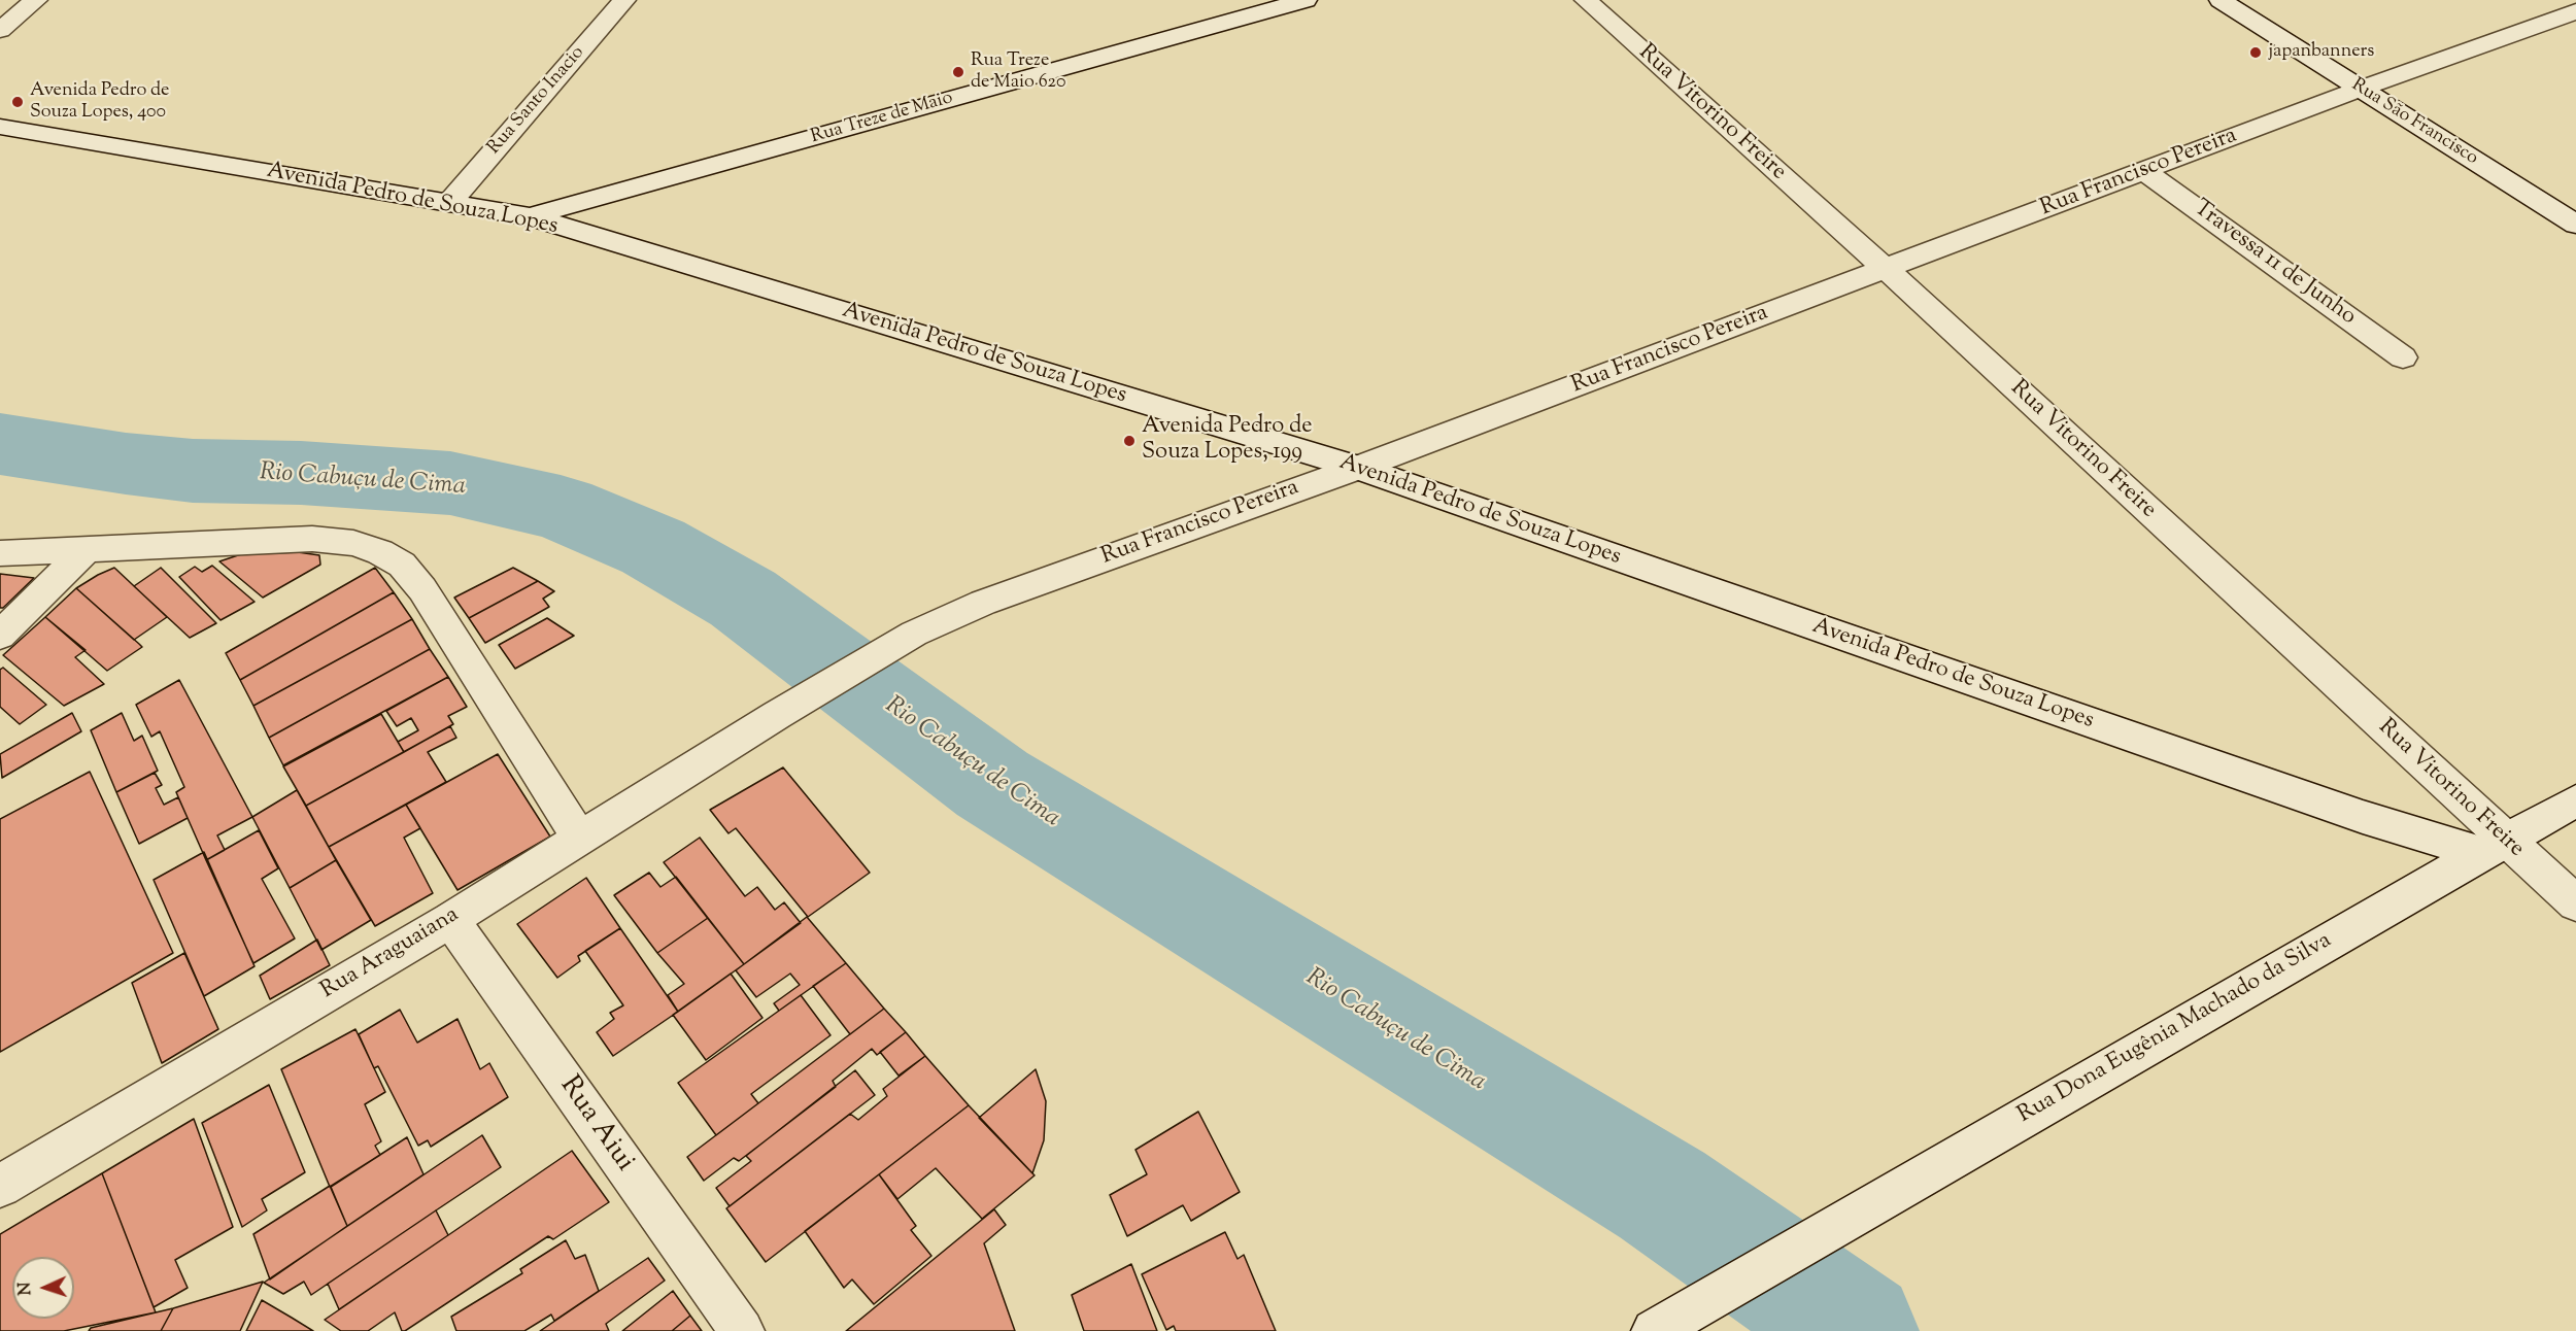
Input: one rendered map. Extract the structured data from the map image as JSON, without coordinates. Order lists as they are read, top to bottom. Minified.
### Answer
{"streets":{"street":["Rua Santo Inacio","Rua Vitorino Freire","Rua Treze de Maio","Rua São Francisco","Rua Francisco Pereira","Avenida Pedro de Souza Lopes","Travessa 11 de Junho","Rua Araguaiana","Rua Dona Eugênia Machado da Silva","Rua Aiui"]},"crossings":[["Rua Santo Inacio","Avenida Pedro de Souza Lopes"],["Rua Vitorino Freire","Rua Francisco Pereira"],["Rua Vitorino Freire","Avenida Pedro de Souza Lopes"],["Rua Vitorino Freire","Rua Dona Eugênia Machado da Silva"],["Rua Treze de Maio","Avenida Pedro de Souza Lopes"],["Rua São Francisco","Rua Francisco Pereira"],["Rua Francisco Pereira","Avenida Pedro de Souza Lopes"],["Rua Francisco Pereira","Travessa 11 de Junho"],["Rua Francisco Pereira","Rua Araguaiana"],["Avenida Pedro de Souza Lopes","Rua Dona Eugênia Machado da Silva"],["Rua Araguaiana","Rua Aiui"]],"water":["Rio Cabuçu de Cima"],"places":["japanbanners","Rua Treze de Maio 620","Avenida Pedro de Souza Lopes, 400","Avenida Pedro de Souza Lopes, 199"],"north":"left"}
